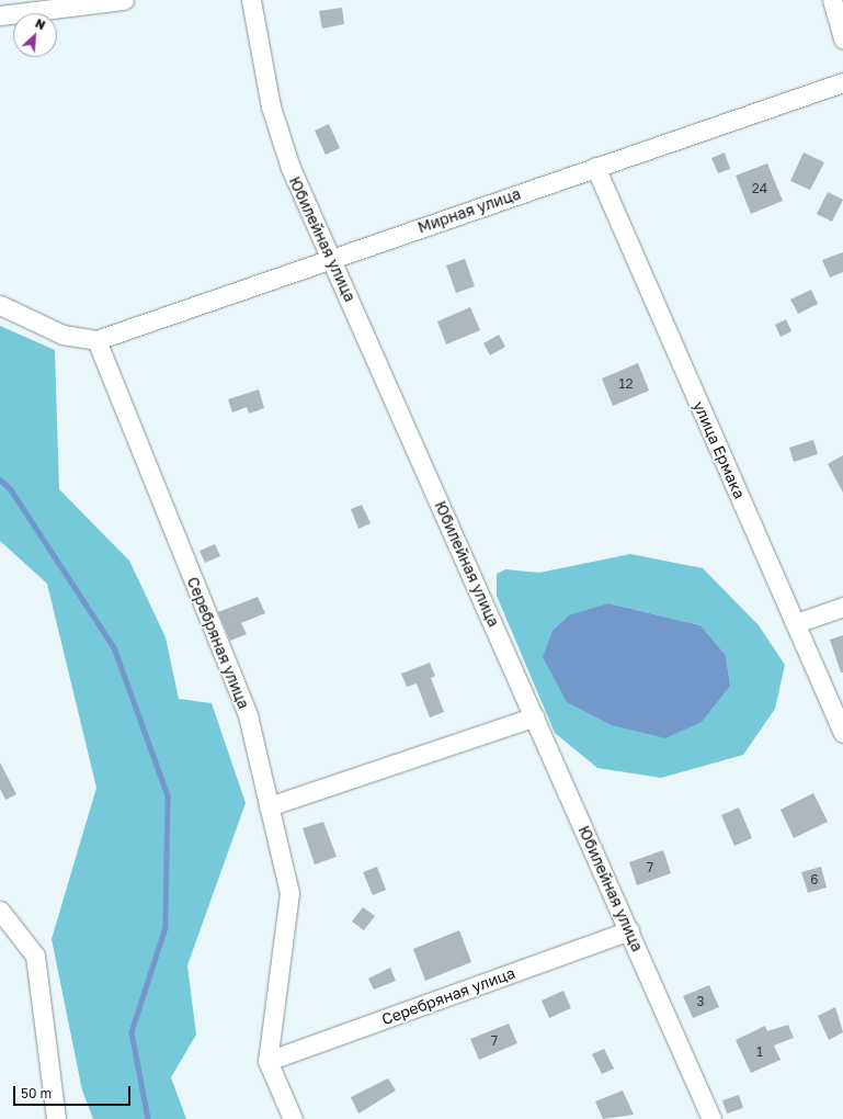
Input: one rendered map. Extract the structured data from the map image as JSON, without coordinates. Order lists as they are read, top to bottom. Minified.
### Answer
{"streets":{"street":["Мирная улица","Юбилейная улица","улица Ермака","Серебряная улица"]},"crossings":[["Мирная улица","Юбилейная улица"],["Мирная улица","улица Ермака"],["Мирная улица","Серебряная улица"],["Юбилейная улица","Серебряная улица"]],"house_numbers":["24","12","7","6","3","7","1"],"scale_bar":"50 m","north":"top right"}
